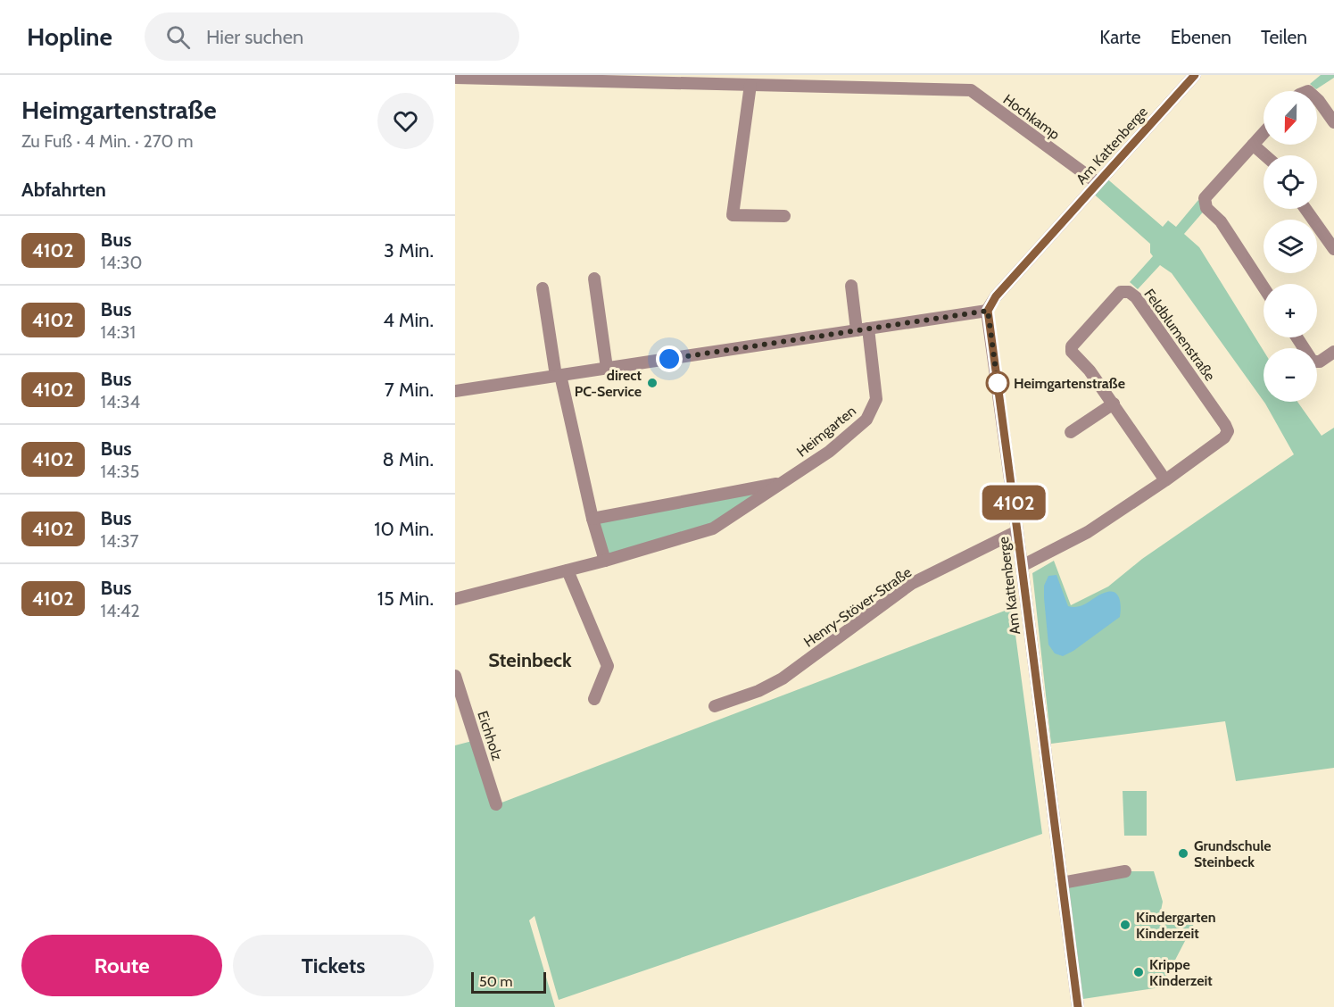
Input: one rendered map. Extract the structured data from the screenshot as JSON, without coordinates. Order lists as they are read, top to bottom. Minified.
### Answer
{"streets":{"street":["Hochkamp","Am Kattenberge","Feldblumenstraße","Heimgarten","Henry-Stöver-Straße","Eichholz"]},"crossings":[["Hochkamp","Am Kattenberge"],["Am Kattenberge","Feldblumenstraße"],["Am Kattenberge","Henry-Stöver-Straße"]],"districts":["Steinbeck"],"places":["direct PC-Service","Heimgartenstraße","Grundschule Steinbeck","Kindergarten Kinderzeit","Krippe Kinderzeit"],"lines":["bus line 4102"],"scale_bar":"50 m","north":"bottom","page":{"header":"Hopline","search":"Hier suchen","nav":["Karte","Ebenen","Teilen"],"heading":[["Heimgartenstraße","Zu Fuß · 4 Min. · 270 m"],"Abfahrten"],"on_map":"4102","map_buttons":["+","−"],"list":[{"mark":"4102","name":"Bus","note":"14:30","value":"3 Min."},{"mark":"4102","name":"Bus","note":"14:31","value":"4 Min."},{"mark":"4102","name":"Bus","note":"14:34","value":"7 Min."},{"mark":"4102","name":"Bus","note":"14:35","value":"8 Min."},{"mark":"4102","name":"Bus","note":"14:37","value":"10 Min."},{"mark":"4102","name":"Bus","note":"14:42","value":"15 Min."}],"buttons":["Route","Tickets"],"scale":"50 m"}}
